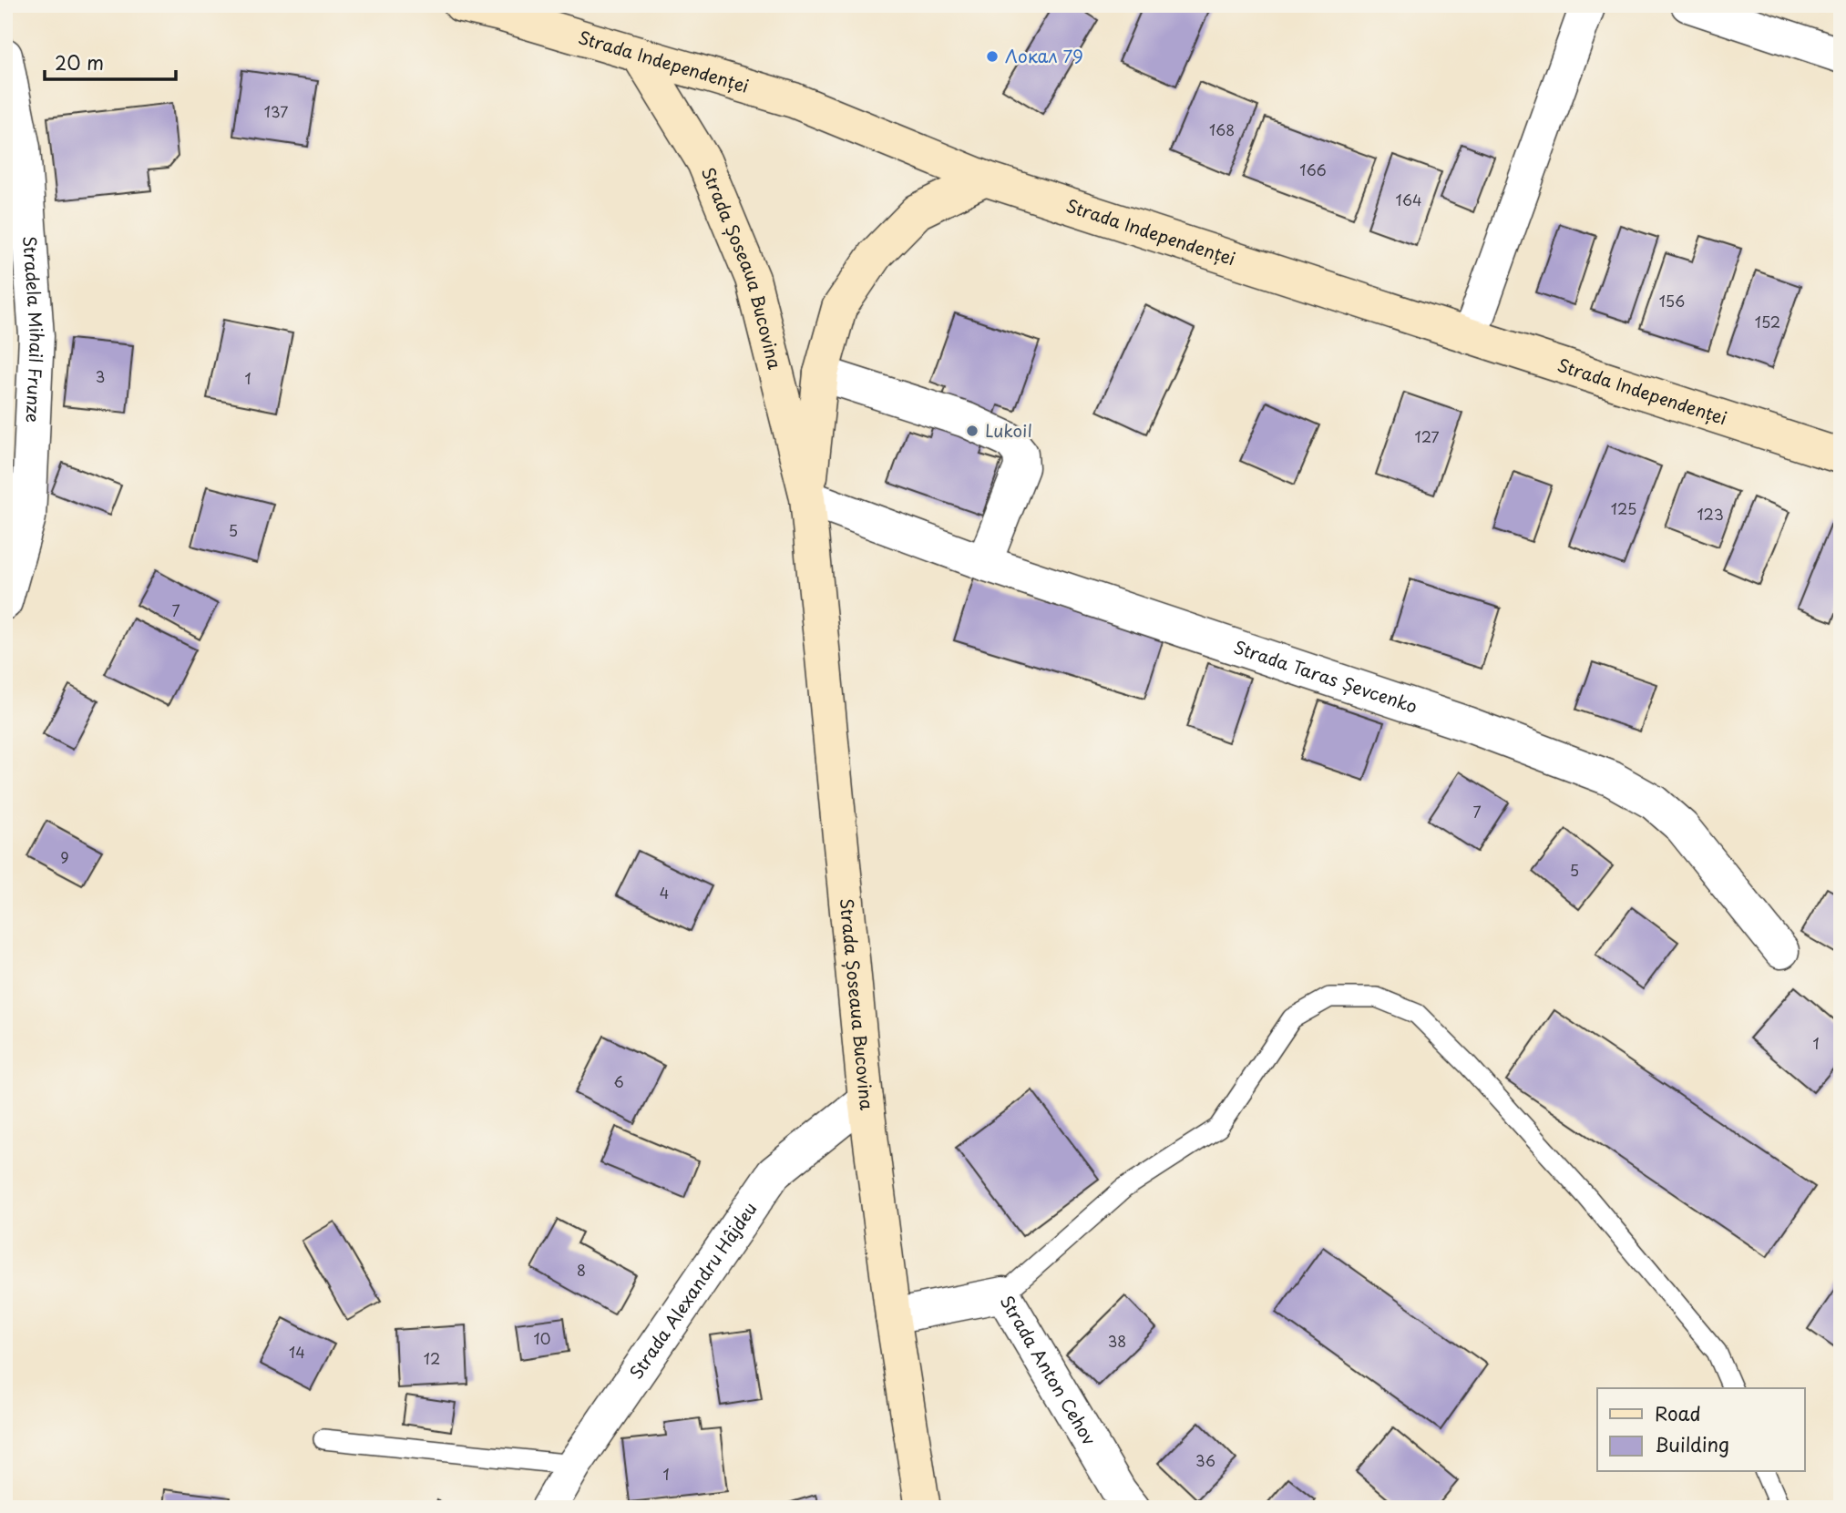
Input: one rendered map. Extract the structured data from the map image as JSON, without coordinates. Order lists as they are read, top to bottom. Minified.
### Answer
{"streets":{"main road":["Strada Independenței","Strada Șoseaua Bucovina"],"street":["Stradela Mihail Frunze","Strada Taras Șevcenko","Strada Alexandru Hâjdeu","Strada Anton Cehov"]},"crossings":[["Strada Independenței","Strada Șoseaua Bucovina"],["Strada Șoseaua Bucovina","Strada Taras Șevcenko"],["Strada Șoseaua Bucovina","Strada Alexandru Hâjdeu"],["Strada Șoseaua Bucovina","Strada Anton Cehov"]],"places":["Локал 79","Lukoil"],"house_numbers":["137","168","166","164","156","152","3","1","127","125","123","5","7","7","9","5","4","1","6","8","10","38","14","12","36","1"],"legend":["Road","Building"],"scale_bar":"20 m"}
